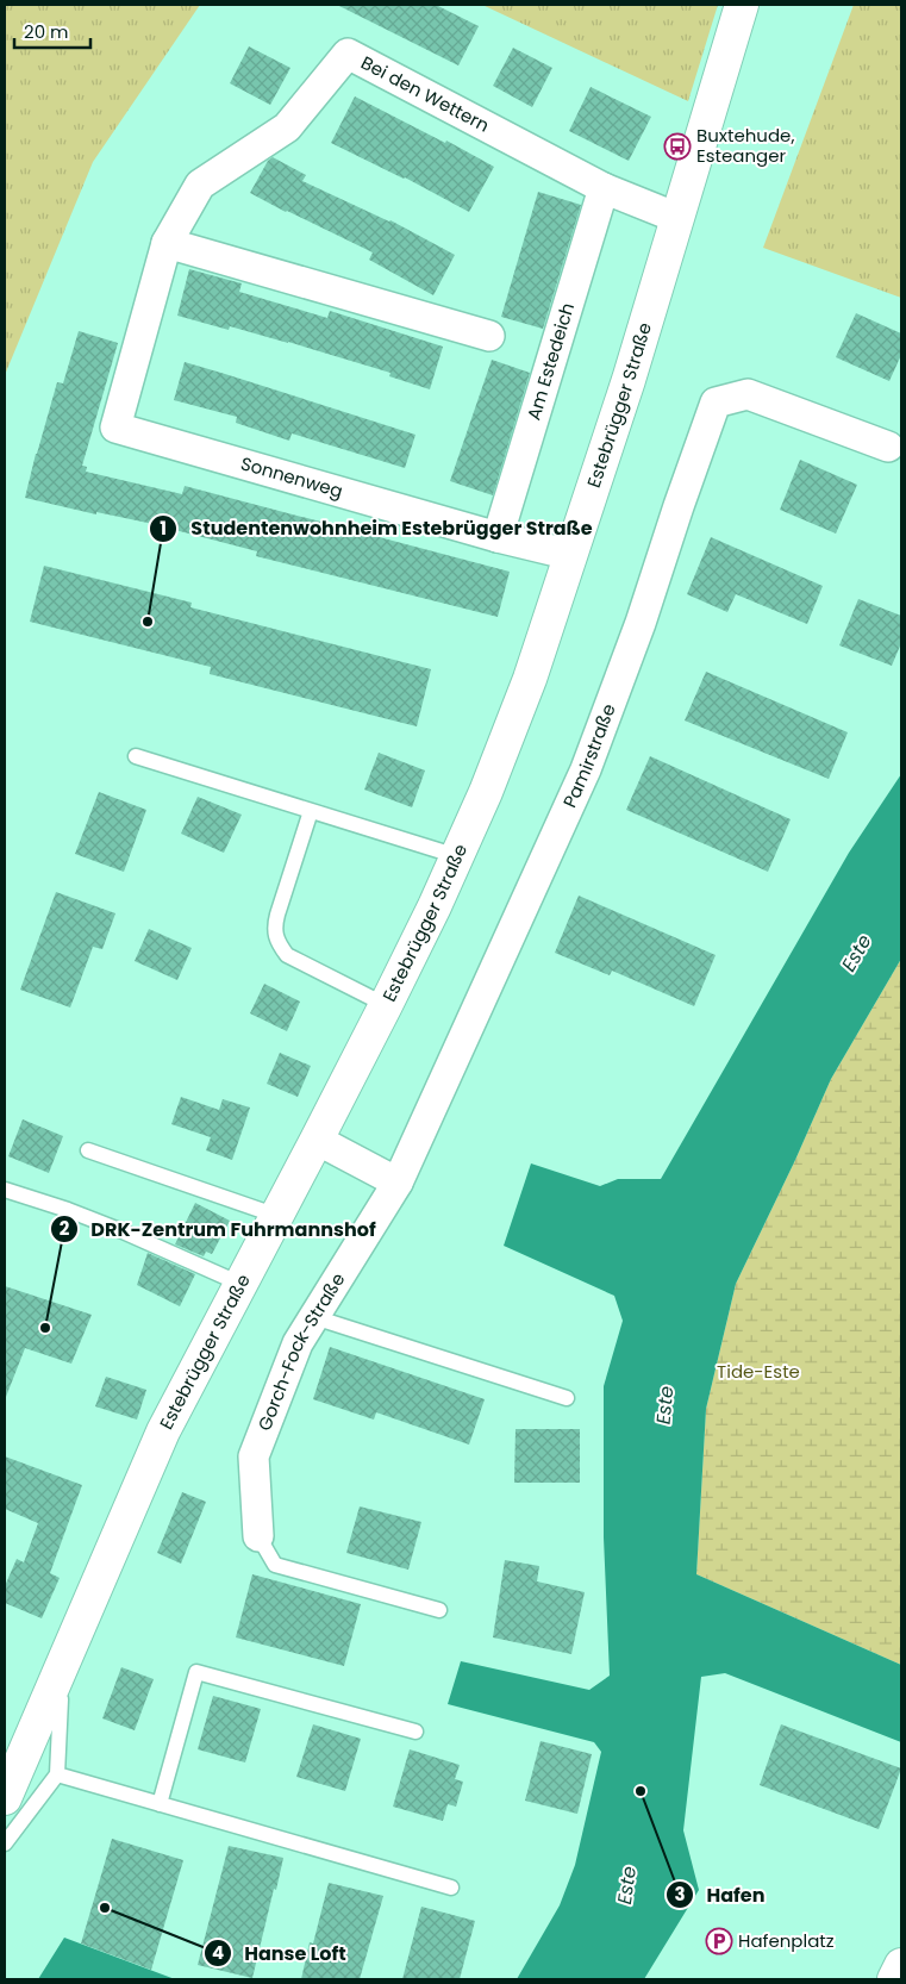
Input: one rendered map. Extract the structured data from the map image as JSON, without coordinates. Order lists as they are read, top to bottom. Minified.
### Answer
{"streets":{"street":["Bei den Wettern","Am Estedeich","Estebrügger Straße","Sonnenweg","Pamirstraße","Gorch-Fock-Straße"]},"crossings":[["Bei den Wettern","Am Estedeich"],["Bei den Wettern","Estebrügger Straße"],["Bei den Wettern","Sonnenweg"],["Am Estedeich","Sonnenweg"],["Estebrügger Straße","Sonnenweg"],["Pamirstraße","Gorch-Fock-Straße"]],"water":["Este"],"parks":["Tide-Este"],"places":{"bus stop":["Buxtehude, Esteanger"],"other":["Studentenwohnheim Estebrügger Straße","DRK-Zentrum Fuhrmannshof","Hafen","Hanse Loft"],"parking":["Hafenplatz"]},"scale_bar":"20 m"}
